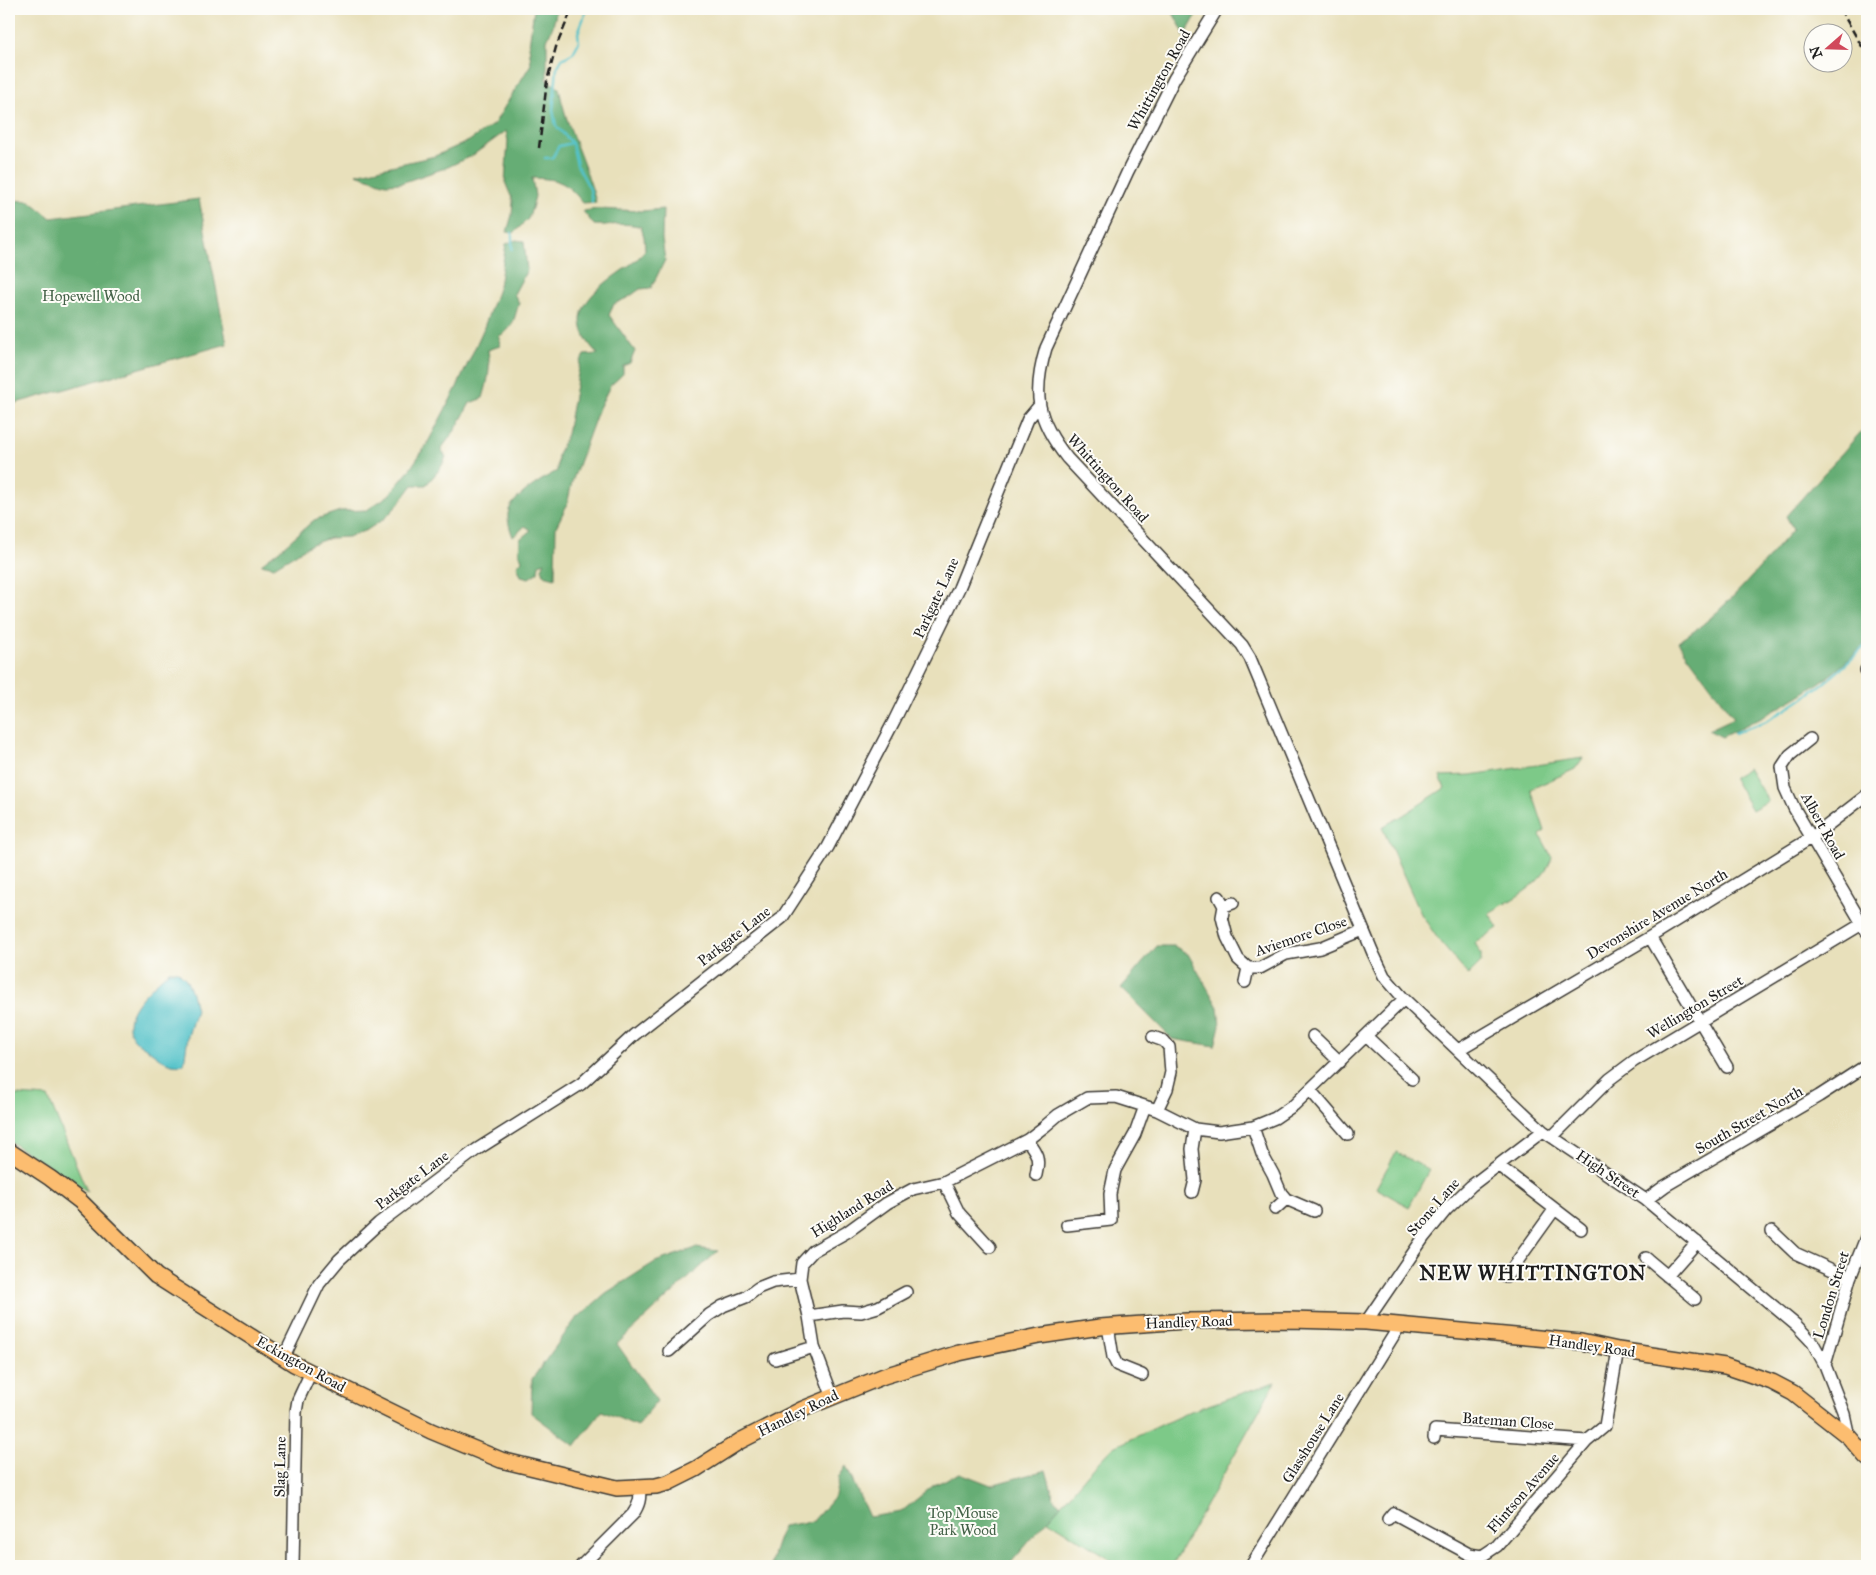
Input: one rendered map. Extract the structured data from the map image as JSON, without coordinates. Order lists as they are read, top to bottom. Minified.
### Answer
{"streets":{"main road":["Handley Road","Eckington Road"],"street":["Whittington Road","Parkgate Lane","Albert Road","Devonshire Avenue North","Aviemore Close","Wellington Street","South Street North","High Street","Stone Lane","Highland Road","London Street","Bateman Close","Glasshouse Lane","Slag Lane","Flintson Avenue"]},"crossings":[["Whittington Road","Parkgate Lane"],["Whittington Road","High Street"],["Parkgate Lane","Eckington Road"],["Albert Road","Devonshire Avenue North"],["Albert Road","Wellington Street"],["Devonshire Avenue North","High Street"],["Aviemore Close","High Street"],["Wellington Street","High Street"],["Wellington Street","Stone Lane"],["South Street North","High Street"],["High Street","Stone Lane"],["High Street","Highland Road"],["High Street","London Street"],["High Street","Handley Road"],["Stone Lane","Handley Road"],["Handley Road","Eckington Road"],["Handley Road","Glasshouse Lane"],["Handley Road","Flintson Avenue"],["Eckington Road","Slag Lane"],["Bateman Close","Flintson Avenue"]],"districts":["NEW WHITTINGTON"],"parks":["Hopewell Wood","Top Mouse Park Wood"],"north":"left"}
